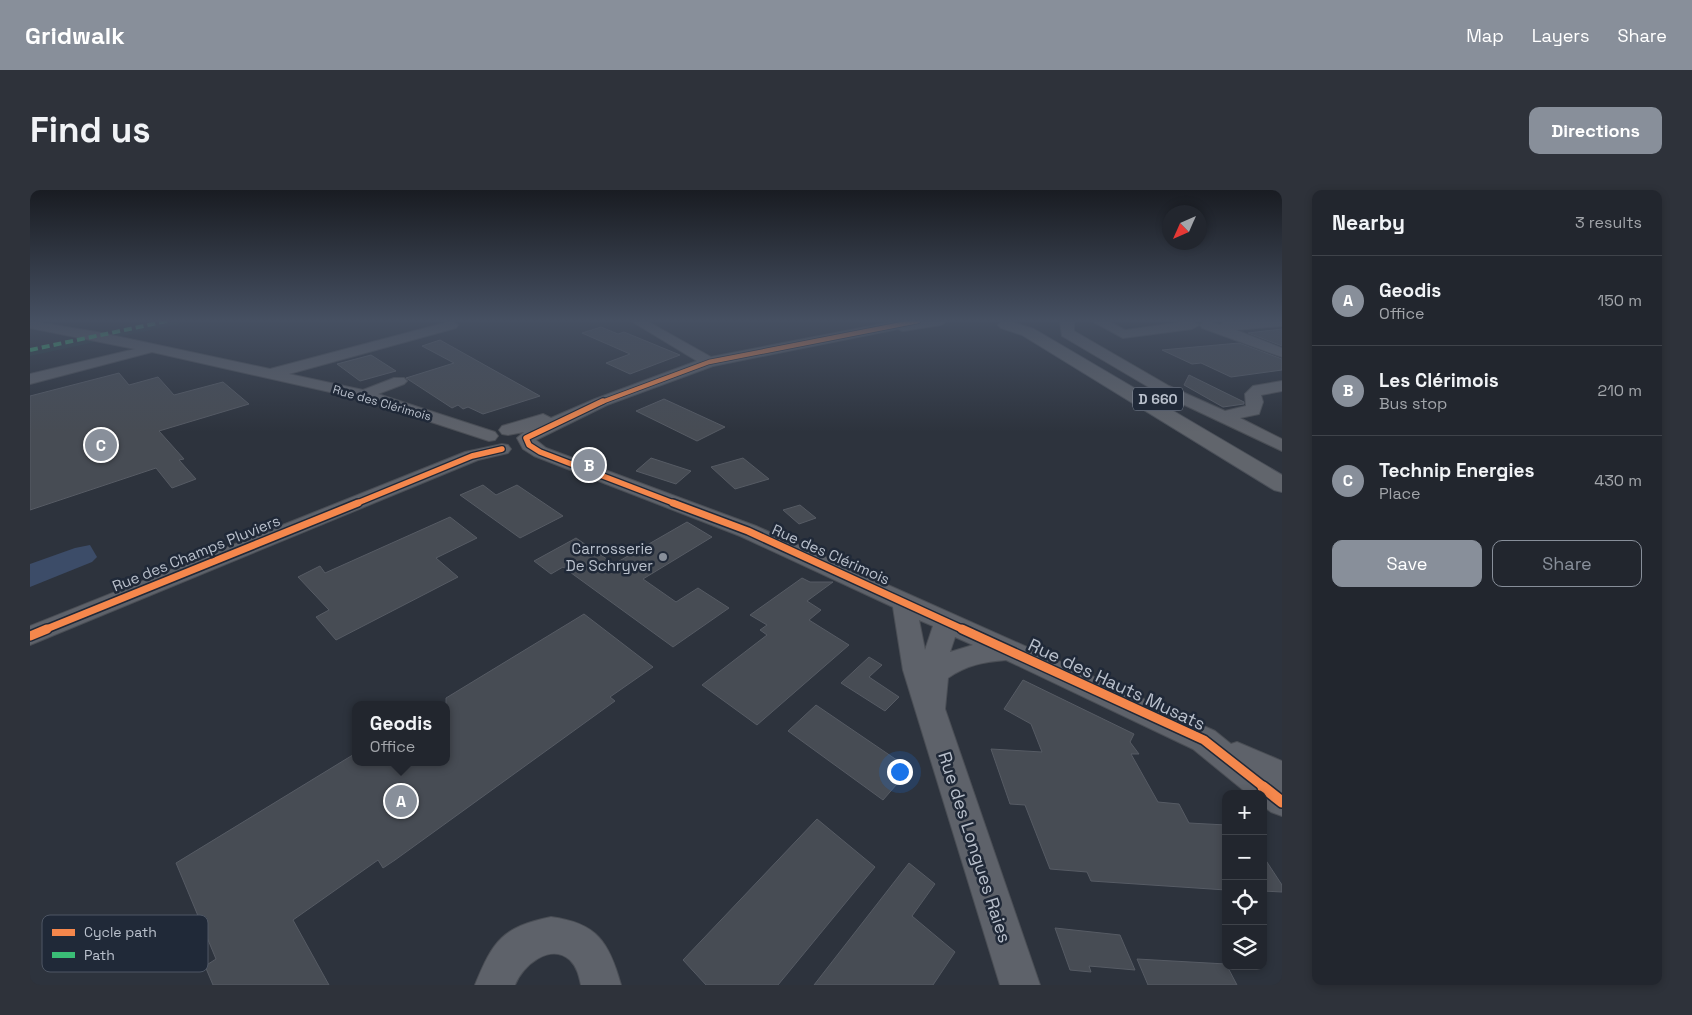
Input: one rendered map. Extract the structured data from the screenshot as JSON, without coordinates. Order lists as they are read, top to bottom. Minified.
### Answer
{"streets":{"main road":["D 660"],"street":["Rue des Clérimois","Rue des Champs Pluviers","Rue des Hauts Musats","Rue des Longues Raies"]},"crossings":[["Rue des Clérimois","Rue des Champs Pluviers"],["Rue des Clérimois","Rue des Hauts Musats"],["Rue des Clérimois","Rue des Longues Raies"]],"places":["Carrosserie De Schryver"],"legend":["Cycle path","Path"],"north":"bottom left","page":{"header":"Gridwalk","nav":["Map","Layers","Share"],"buttons":["Directions",["Save","Share"]],"title":"Find us","heading":["Nearby","3 results"],"list":[{"mark":"A","name":"Geodis","note":"Office","value":"150 m"},{"mark":"B","name":"Les Clérimois","note":"Bus stop","value":"210 m"},{"mark":"C","name":"Technip Energies","note":"Place","value":"430 m"}],"pins":["C","B","A"],"popup":["Geodis","Office"],"map_buttons":["+","−"]}}
